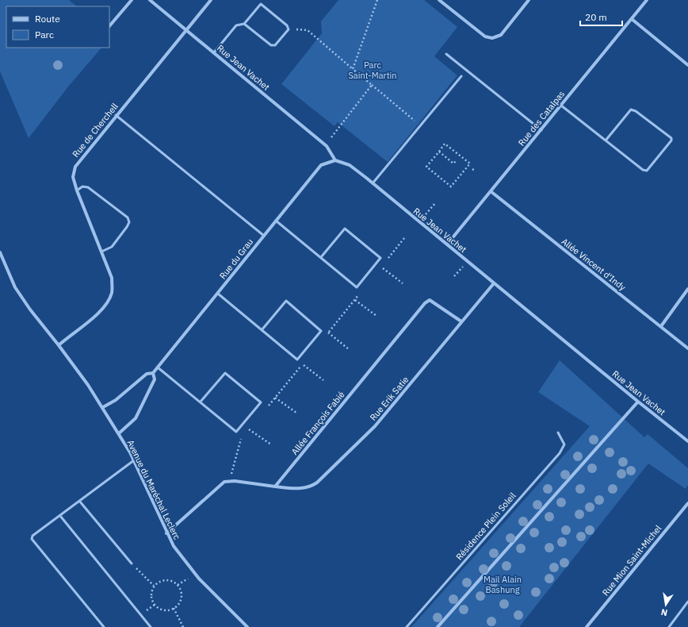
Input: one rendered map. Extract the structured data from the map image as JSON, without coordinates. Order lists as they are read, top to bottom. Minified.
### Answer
{"streets":{"street":["Rue Jean Vachet","Rue des Catalpas","Rue de Cherchell","Rue du Grau","Allée Vincent d'Indy","Rue Erik Satie","Allée François Fabié","Avenue du Maréchal Leclerc","Rue Mion Saint-Michel"],"lane":["Résidence Plein Soleil"]},"crossings":[["Rue Jean Vachet","Rue des Catalpas"],["Rue Jean Vachet","Rue de Cherchell"],["Rue Jean Vachet","Rue du Grau"],["Rue Jean Vachet","Rue Erik Satie"],["Rue des Catalpas","Allée Vincent d'Indy"],["Rue de Cherchell","Avenue du Maréchal Leclerc"],["Rue du Grau","Avenue du Maréchal Leclerc"],["Rue Erik Satie","Allée François Fabié"]],"parks":["Parc Saint-Martin","Mail Alain Bashung"],"legend":["Route","Parc"],"scale_bar":"20 m","north":"bottom"}
